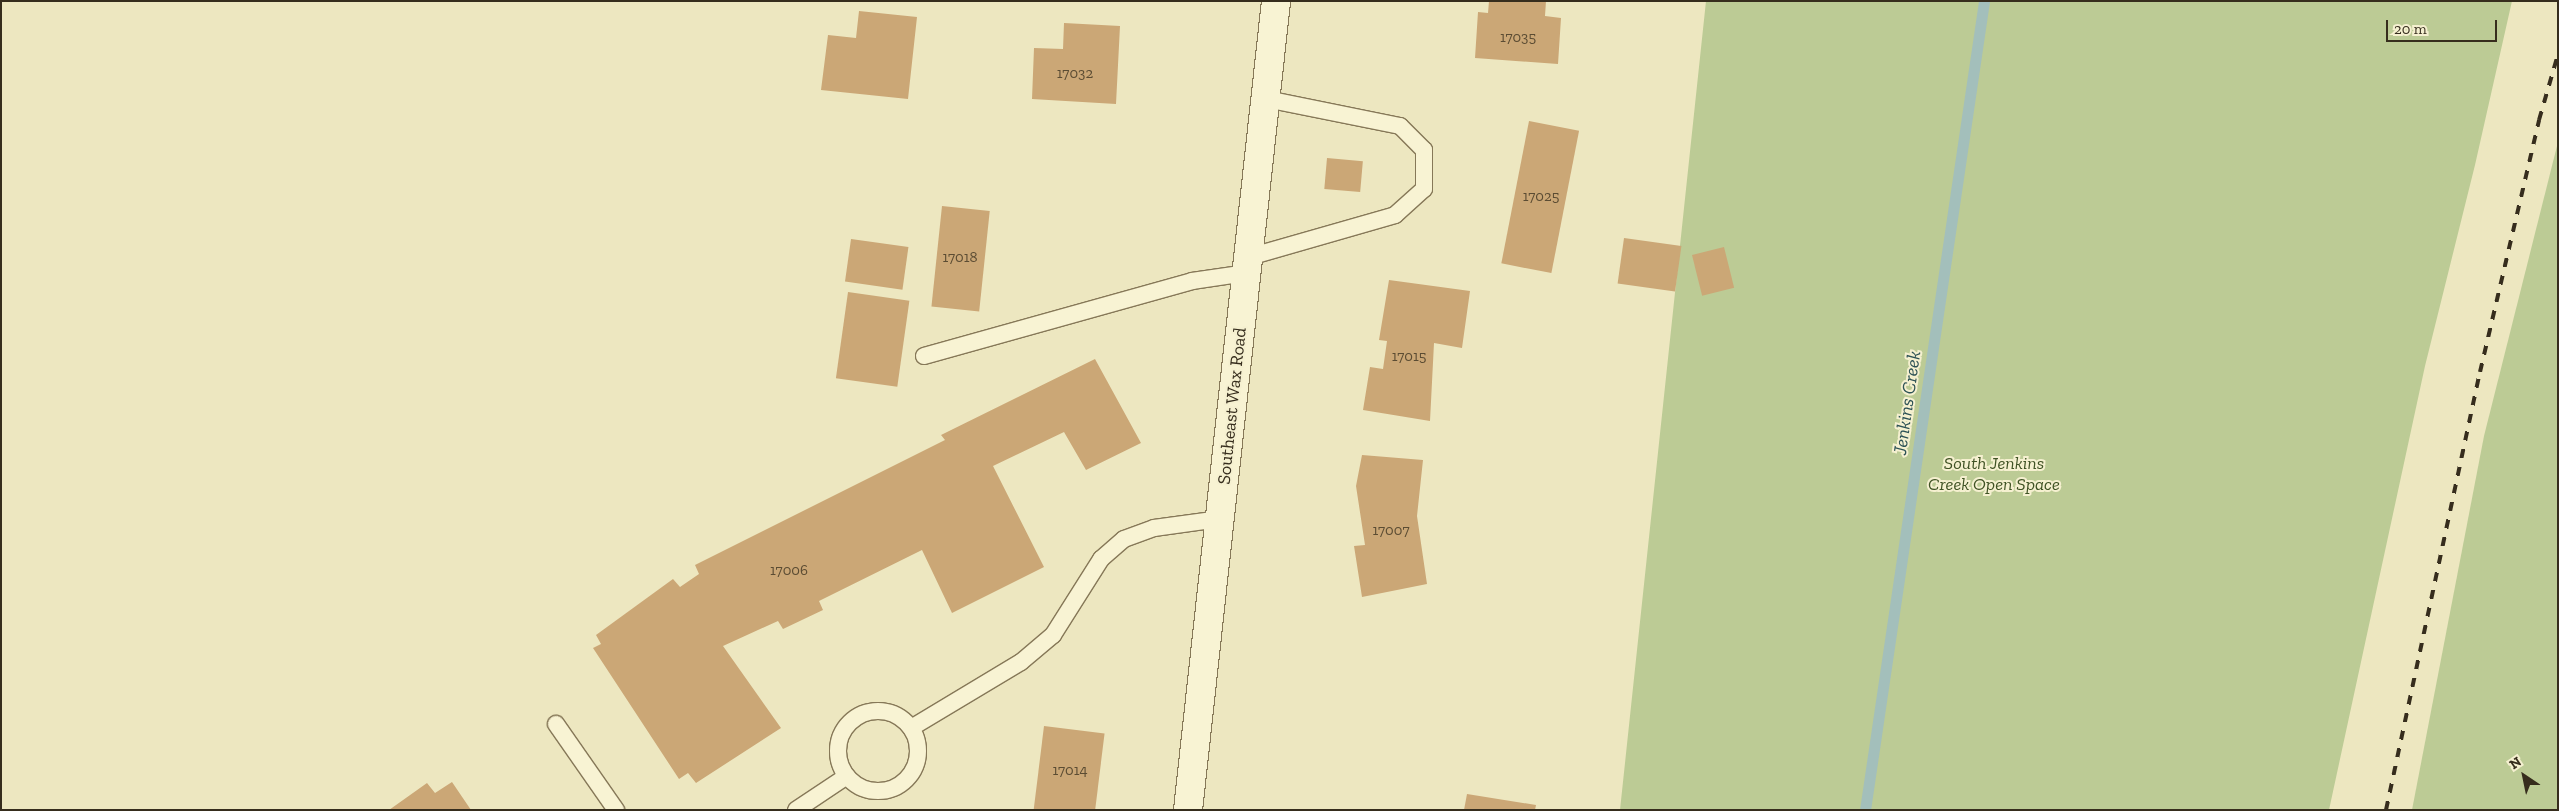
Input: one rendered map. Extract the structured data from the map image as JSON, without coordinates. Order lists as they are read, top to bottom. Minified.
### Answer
{"streets":{"street":["Southeast Wax Road"]},"water":["Jenkins Creek"],"parks":["South Jenkins Creek Open Space"],"house_numbers":["17035","17032","17025","17018","17015","17007","17006","17014"],"scale_bar":"20 m","north":"top left"}
